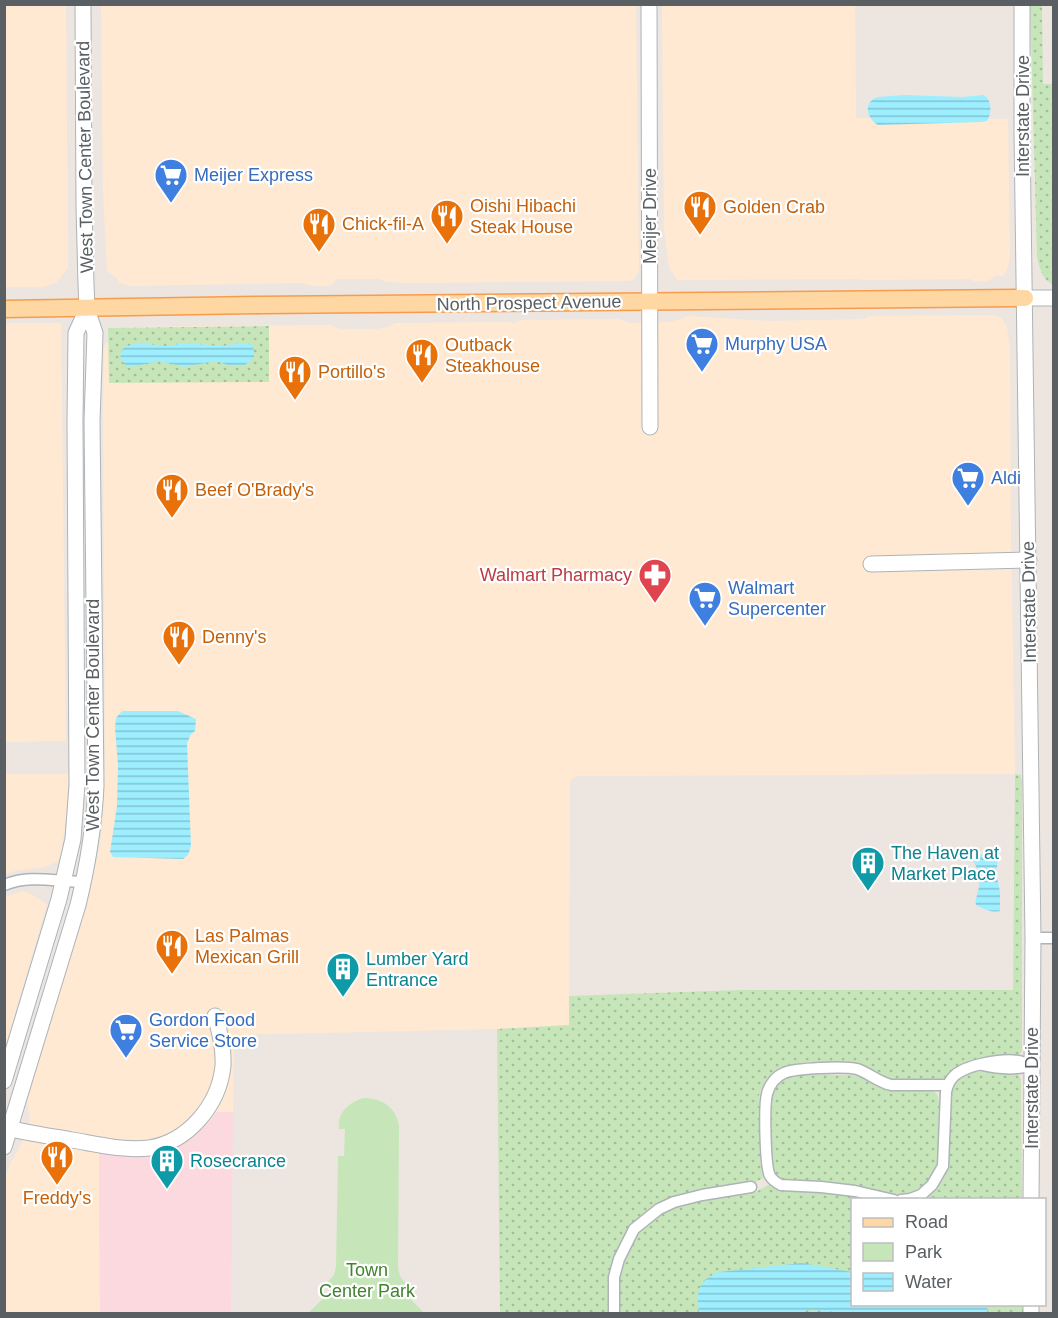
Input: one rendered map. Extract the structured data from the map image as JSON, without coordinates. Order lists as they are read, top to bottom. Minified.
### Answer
{"streets":{"main road":["Interstate Drive","West Town Center Boulevard","Meijer Drive","North Prospect Avenue"]},"crossings":[["Interstate Drive","North Prospect Avenue"],["West Town Center Boulevard","North Prospect Avenue"],["Meijer Drive","North Prospect Avenue"]],"parks":["Town Center Park"],"places":{"supermarket":["Meijer Express","Murphy USA","Aldi","Walmart Supercenter","Gordon Food Service Store"],"restaurant":["Golden Crab","Oishi Hibachi Steak House","Chick-fil-A","Outback Steakhouse","Portillo's","Beef O'Brady's","Denny's","Las Palmas Mexican Grill","Freddy's"],"pharmacy":["Walmart Pharmacy"],"building":["The Haven at Market Place","Lumber Yard Entrance","Rosecrance"]},"legend":["Road","Park","Water"]}
